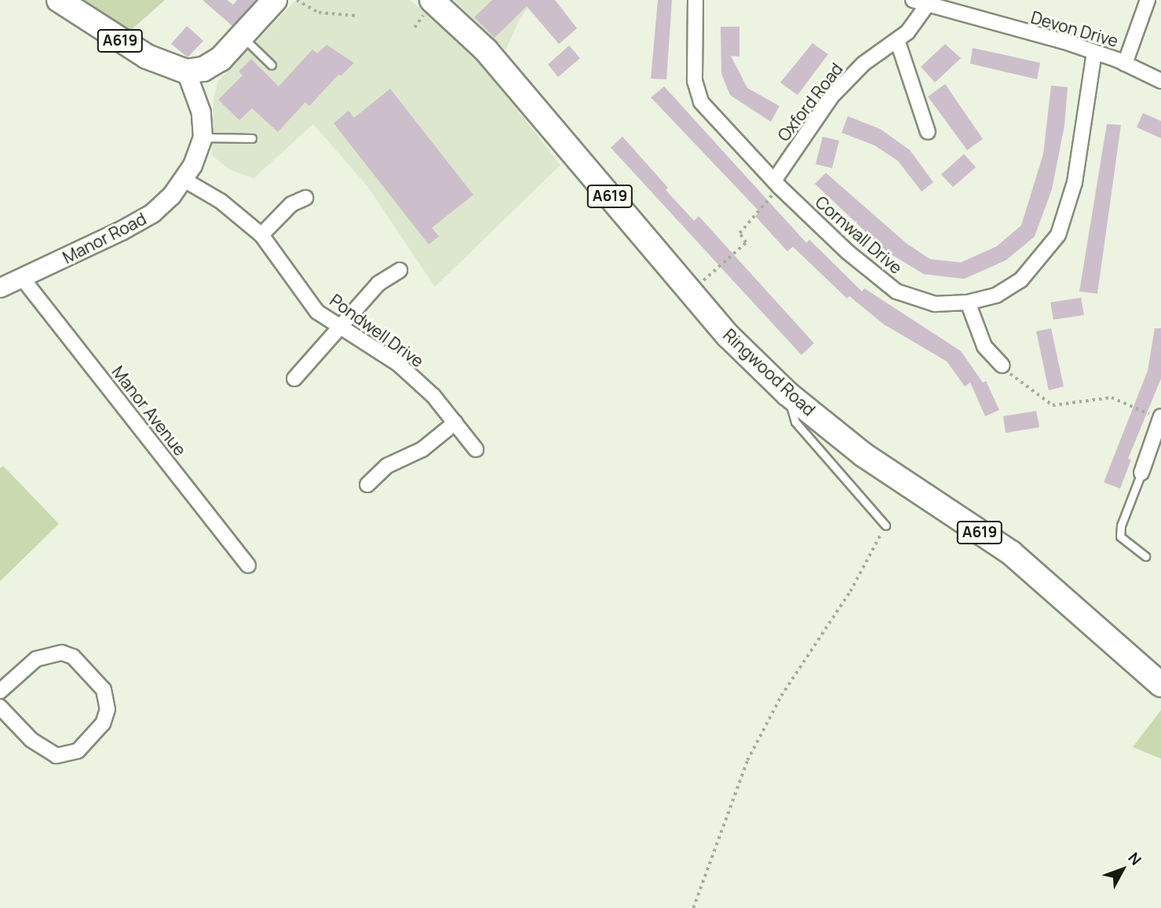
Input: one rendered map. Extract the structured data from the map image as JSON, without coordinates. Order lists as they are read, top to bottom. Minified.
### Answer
{"streets":{"highway":["A619","Ringwood Road"],"street":["Devon Drive","Oxford Road","Cornwall Drive","Manor Road","Pondwell Drive","Manor Avenue"]},"crossings":[["Devon Drive","Oxford Road"],["Devon Drive","Cornwall Drive"],["Oxford Road","Cornwall Drive"],["Manor Road","Pondwell Drive"],["Manor Road","Manor Avenue"]],"north":"top right"}
